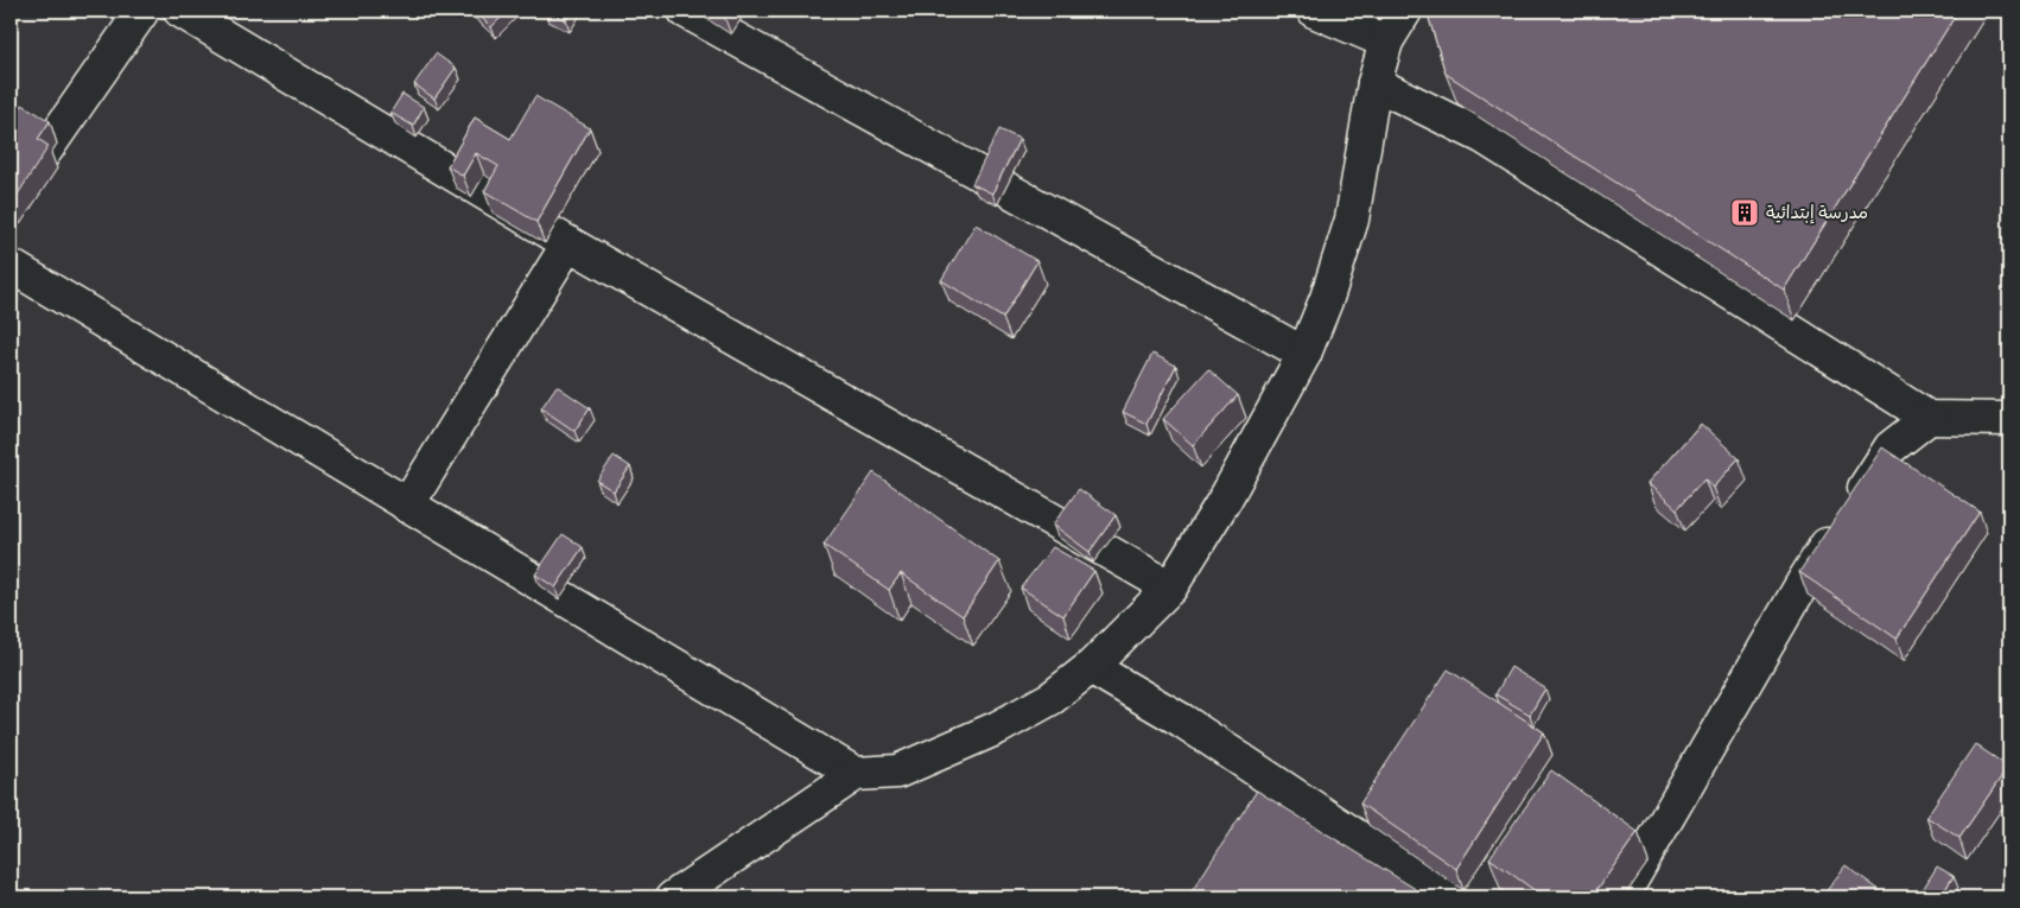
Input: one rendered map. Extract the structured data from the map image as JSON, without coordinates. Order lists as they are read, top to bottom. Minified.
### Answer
{"places":{"building":["مدرسة إبتدائية"]}}
